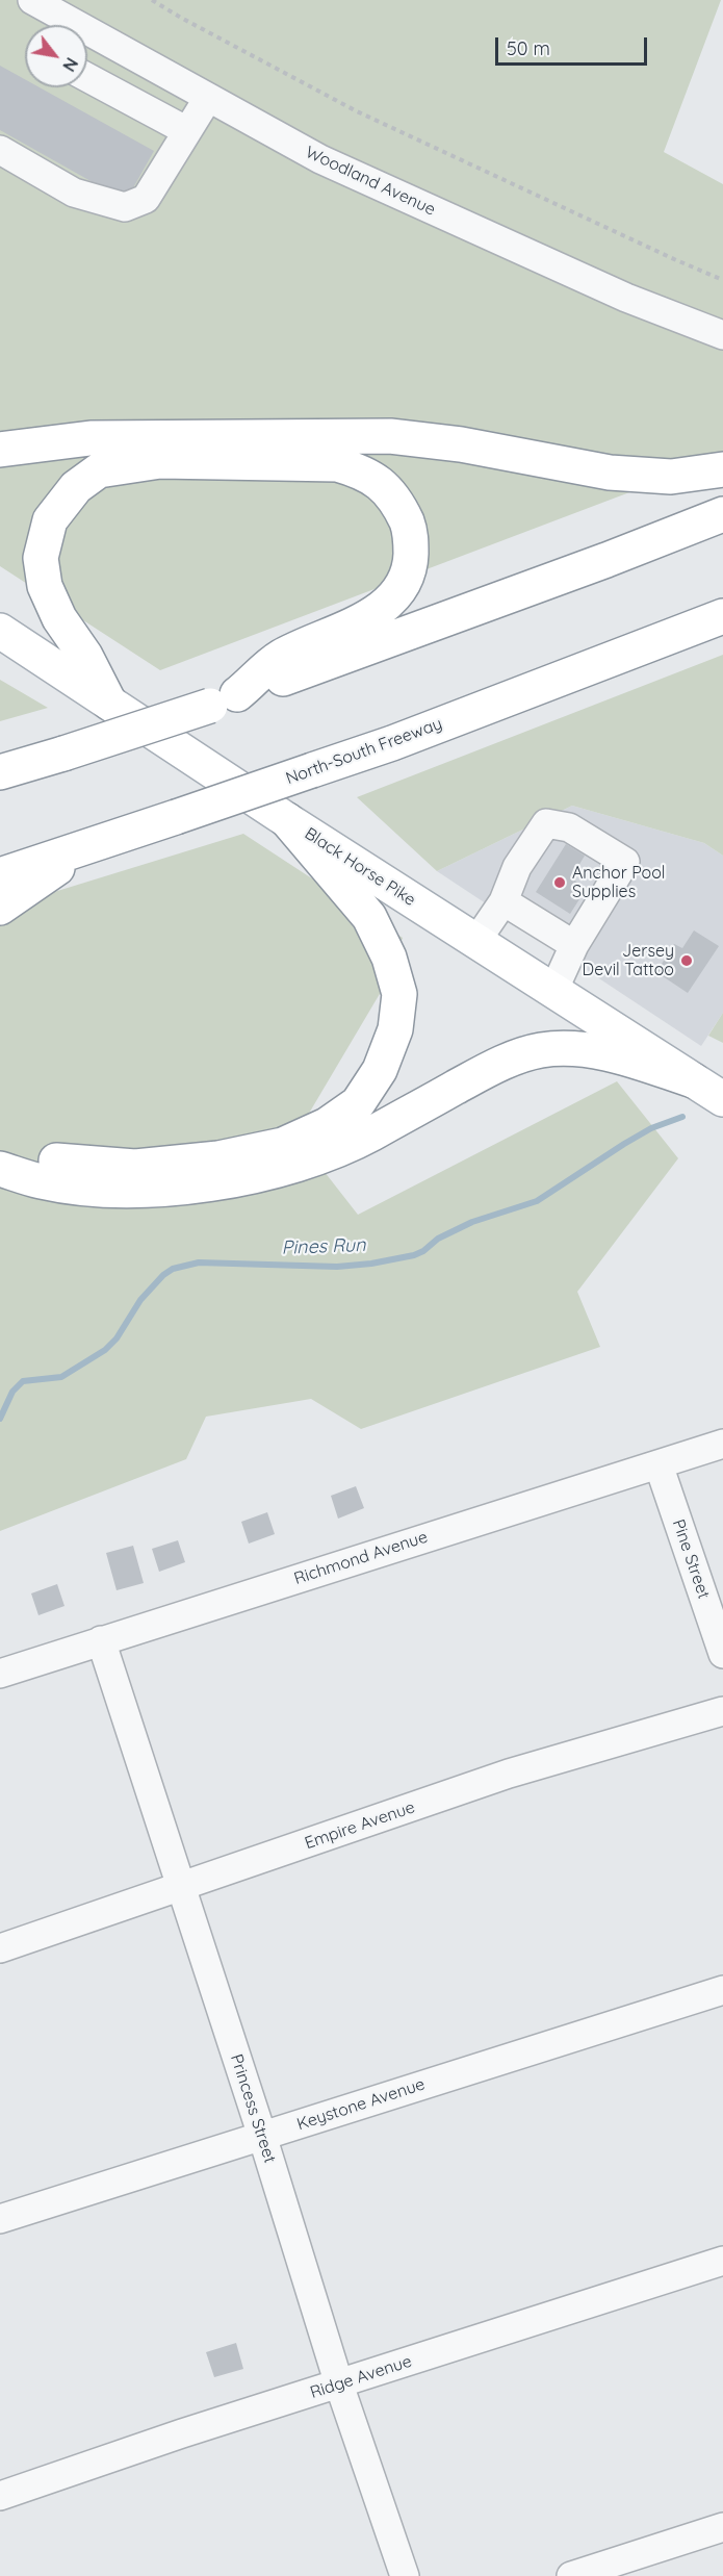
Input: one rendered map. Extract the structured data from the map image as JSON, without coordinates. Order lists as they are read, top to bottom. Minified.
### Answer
{"streets":{"main road":["North-South Freeway","Black Horse Pike"],"street":["Woodland Avenue","Richmond Avenue","Pine Street","Empire Avenue","Keystone Avenue","Princess Street","Ridge Avenue"]},"crossings":[["Richmond Avenue","Pine Street"],["Richmond Avenue","Princess Street"],["Empire Avenue","Princess Street"],["Keystone Avenue","Princess Street"],["Princess Street","Ridge Avenue"]],"water":["Pines Run"],"places":["Anchor Pool Supplies","Jersey Devil Tattoo"],"scale_bar":"50 m","north":"bottom right"}
